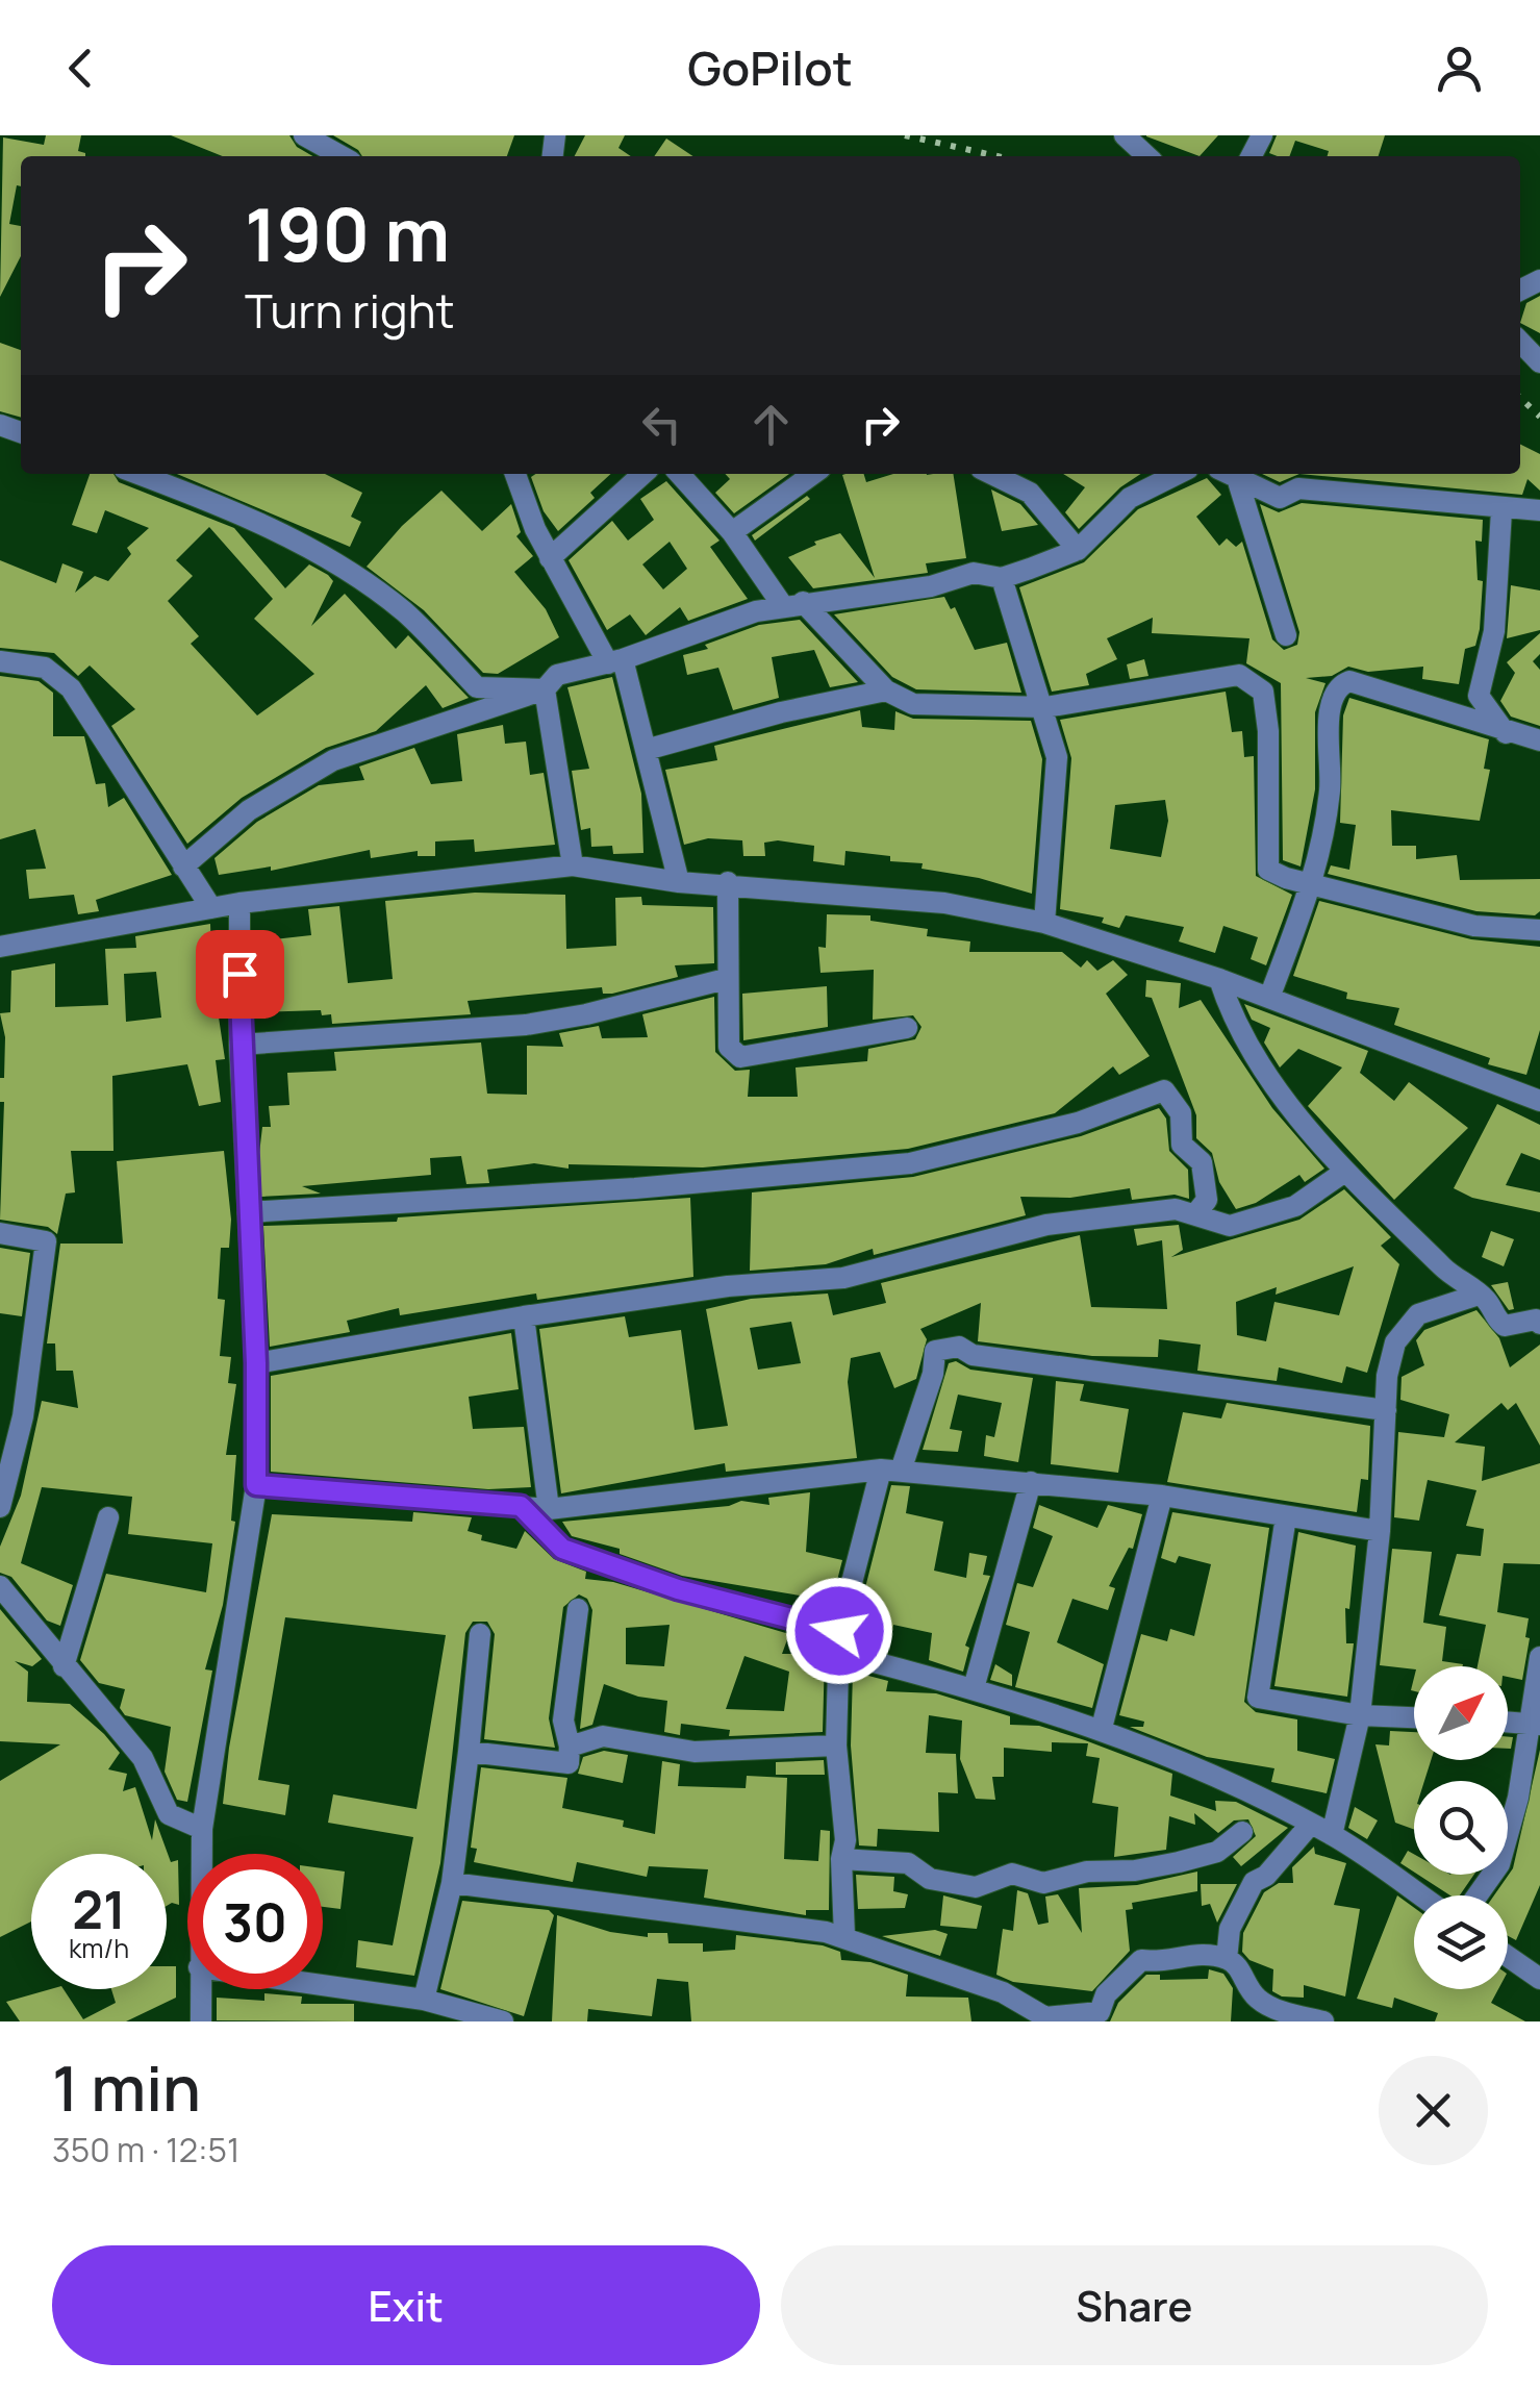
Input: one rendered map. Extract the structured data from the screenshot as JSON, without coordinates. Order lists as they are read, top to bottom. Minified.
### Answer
{"north":"top right","page":{"header":"GoPilot","turn":["190 m","Turn right"],"speed":"21 km/h","limit":"30","heading":["1 min","350 m · 12:51"],"buttons":["Exit","Share"]}}
